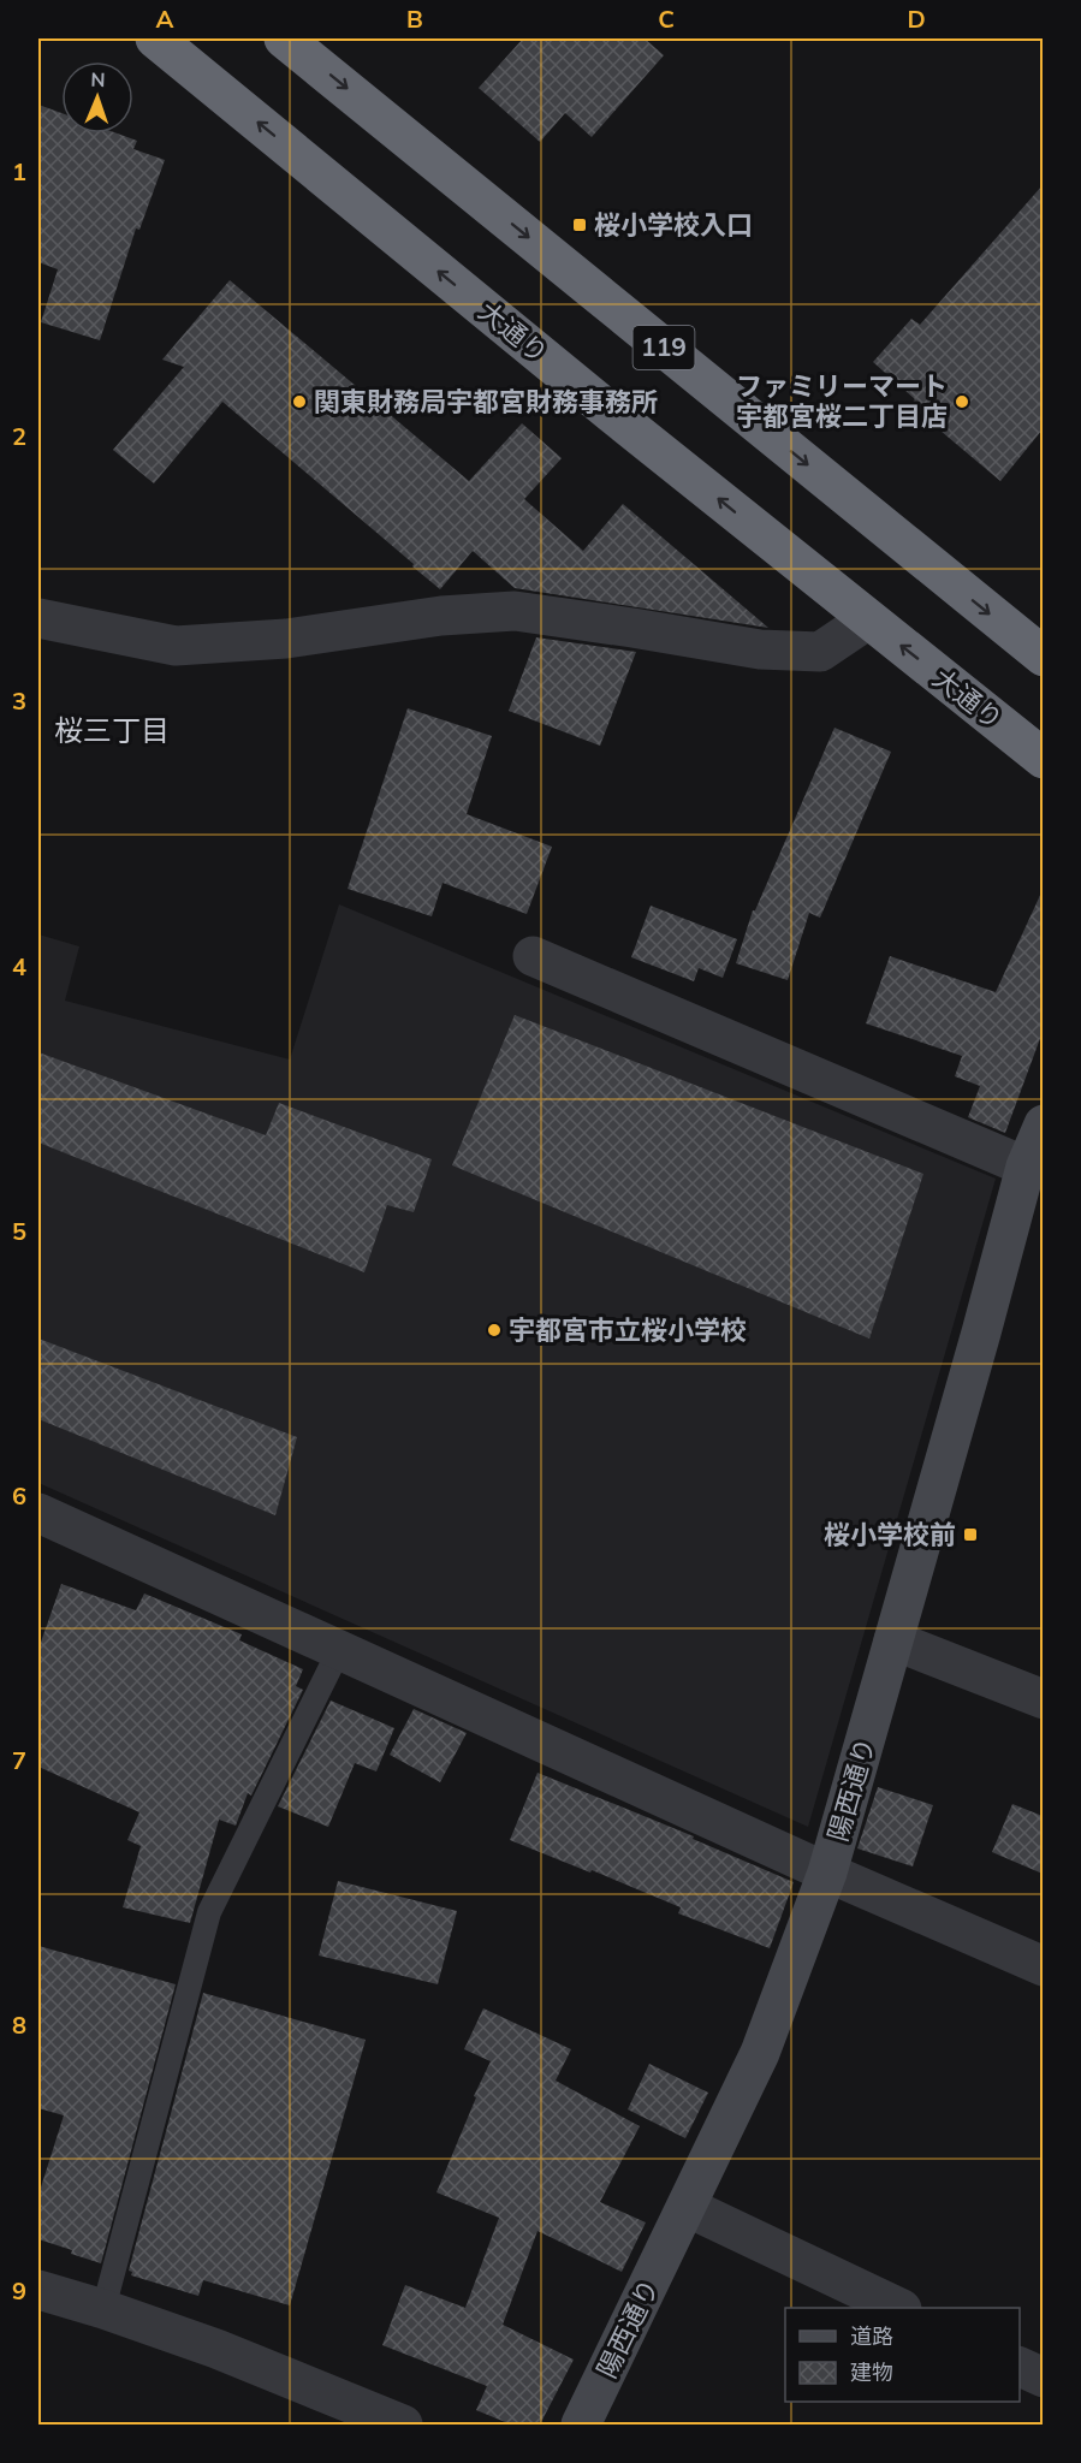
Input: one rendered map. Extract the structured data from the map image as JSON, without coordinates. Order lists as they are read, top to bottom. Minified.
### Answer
{"streets":{"highway":["大通り","119"],"street":["陽西通り"]},"districts":["桜三丁目"],"places":{"transit":["桜小学校入口","桜小学校前"],"other":["関東財務局宇都宮財務事務所","ファミリーマート 宇都宮桜二丁目店","宇都宮市立桜小学校"]},"legend":["道路","建物"],"north":"top","grid":{"columns":["A","B","C","D"],"rows":["1","2","3","4","5","6","7","8","9"]}}
